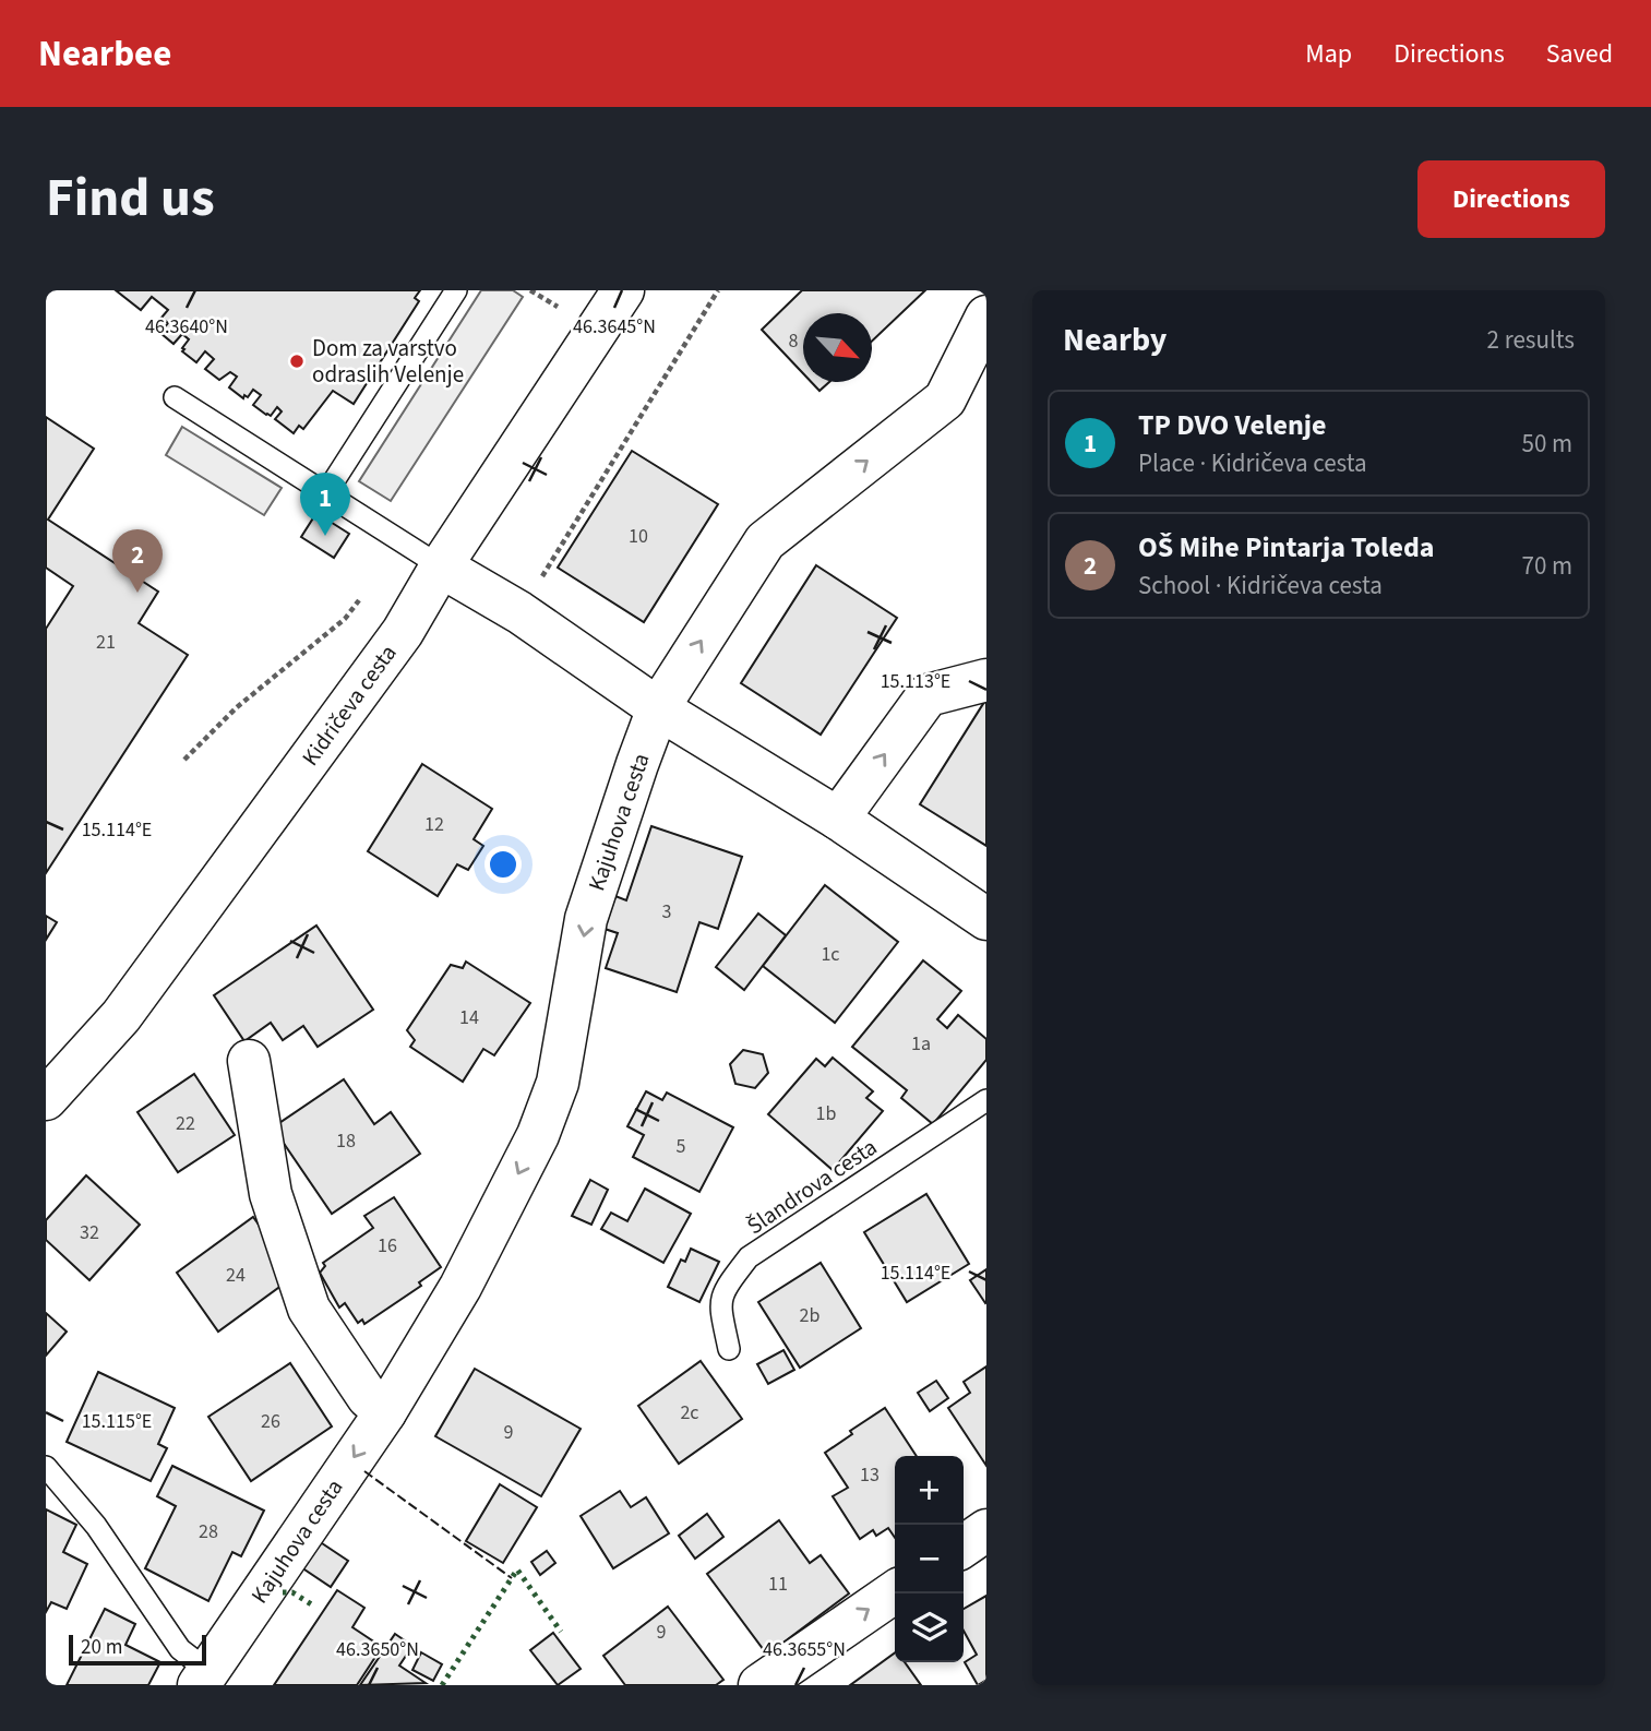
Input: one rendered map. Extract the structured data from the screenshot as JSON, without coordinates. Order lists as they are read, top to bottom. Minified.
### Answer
{"streets":{"street":["Kidričeva cesta","Kajuhova cesta"],"lane":["Šlandrova cesta"]},"places":["Dom za varstvo odraslih Velenje"],"house_numbers":["8","10","21","12","3","1c","14","1a","1b","22","18","5","32","16","24","2b","2c","26","9","13","28","11","9"],"scale_bar":"20 m","north":"bottom right","page":{"header":"Nearbee","nav":["Map","Directions","Saved"],"title":"Find us","buttons":"Directions","heading":["Nearby","2 results"],"list":[{"mark":"1","name":"TP DVO Velenje","note":"Place · Kidričeva cesta","value":"50 m"},{"mark":"2","name":"OŠ Mihe Pintarja Toleda","note":"School · Kidričeva cesta","value":"70 m"}],"pins":["1","2"],"map_buttons":["+","−"],"scale":"20 m"},"coordinates":["46.3640°N","46.3645°N","15.113°E","15.114°E","15.115°E","46.3650°N","46.3655°N"]}
